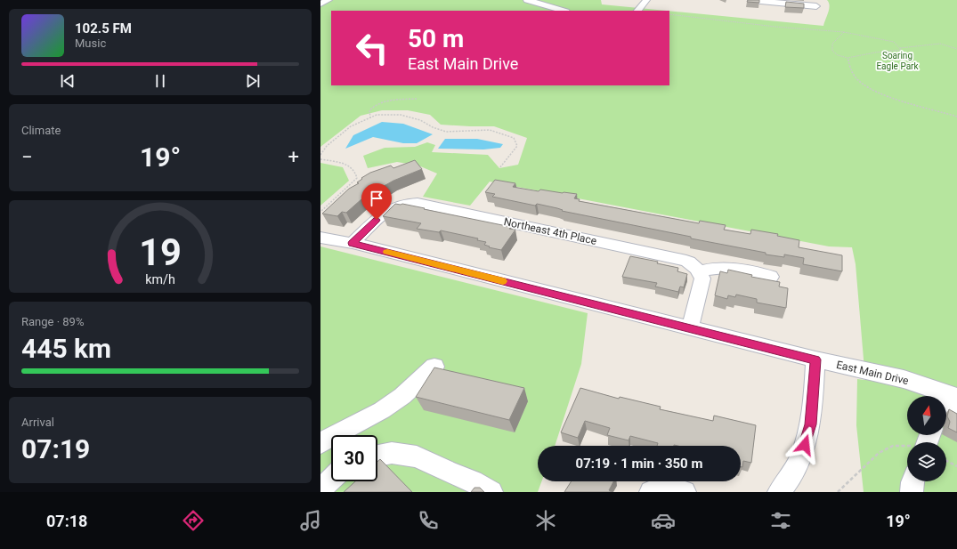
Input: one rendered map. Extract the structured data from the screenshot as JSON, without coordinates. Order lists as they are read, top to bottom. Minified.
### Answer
{"streets":{"street":["Northeast 4th Place","East Main Drive"]},"crossings":[["Northeast 4th Place","East Main Drive"]],"parks":["Soaring Eagle Park"],"north":"top","page":{"turn":["50 m","East Main Drive"],"song":["102.5 FM","Music"],"tile":["Climate",["Range · 89%","445 km"],["Arrival","07:19"]],"heat":["−","19°","+"],"limit":"30","trip":"07:19 · 1 min · 350 m","tabs":["07:18","19°"],"gauge":["19","km/h"]}}
